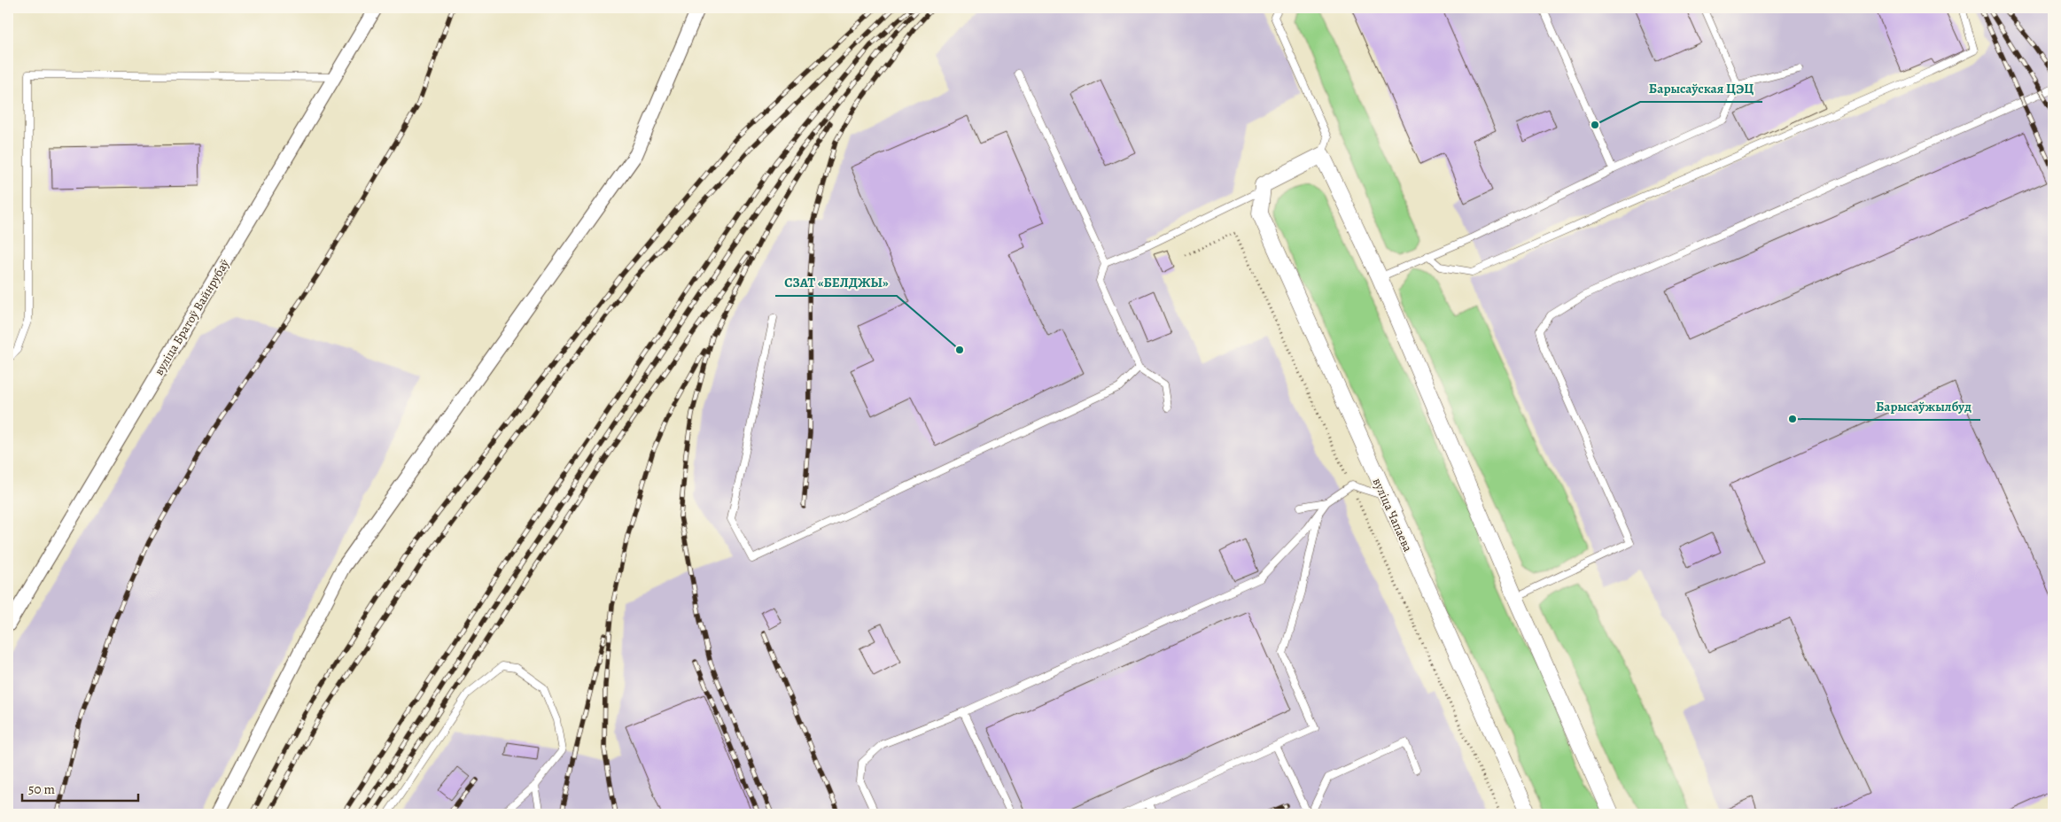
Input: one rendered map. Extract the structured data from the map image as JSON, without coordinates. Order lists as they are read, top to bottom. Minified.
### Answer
{"streets":{"street":["вуліца Братоў Вайнрубаў","вуліца Чапаева"]},"places":["Барысаўская ЦЭЦ","СЗАТ «БЕЛДЖЫ»","Барысаўжылбуд"],"scale_bar":"50 m"}
